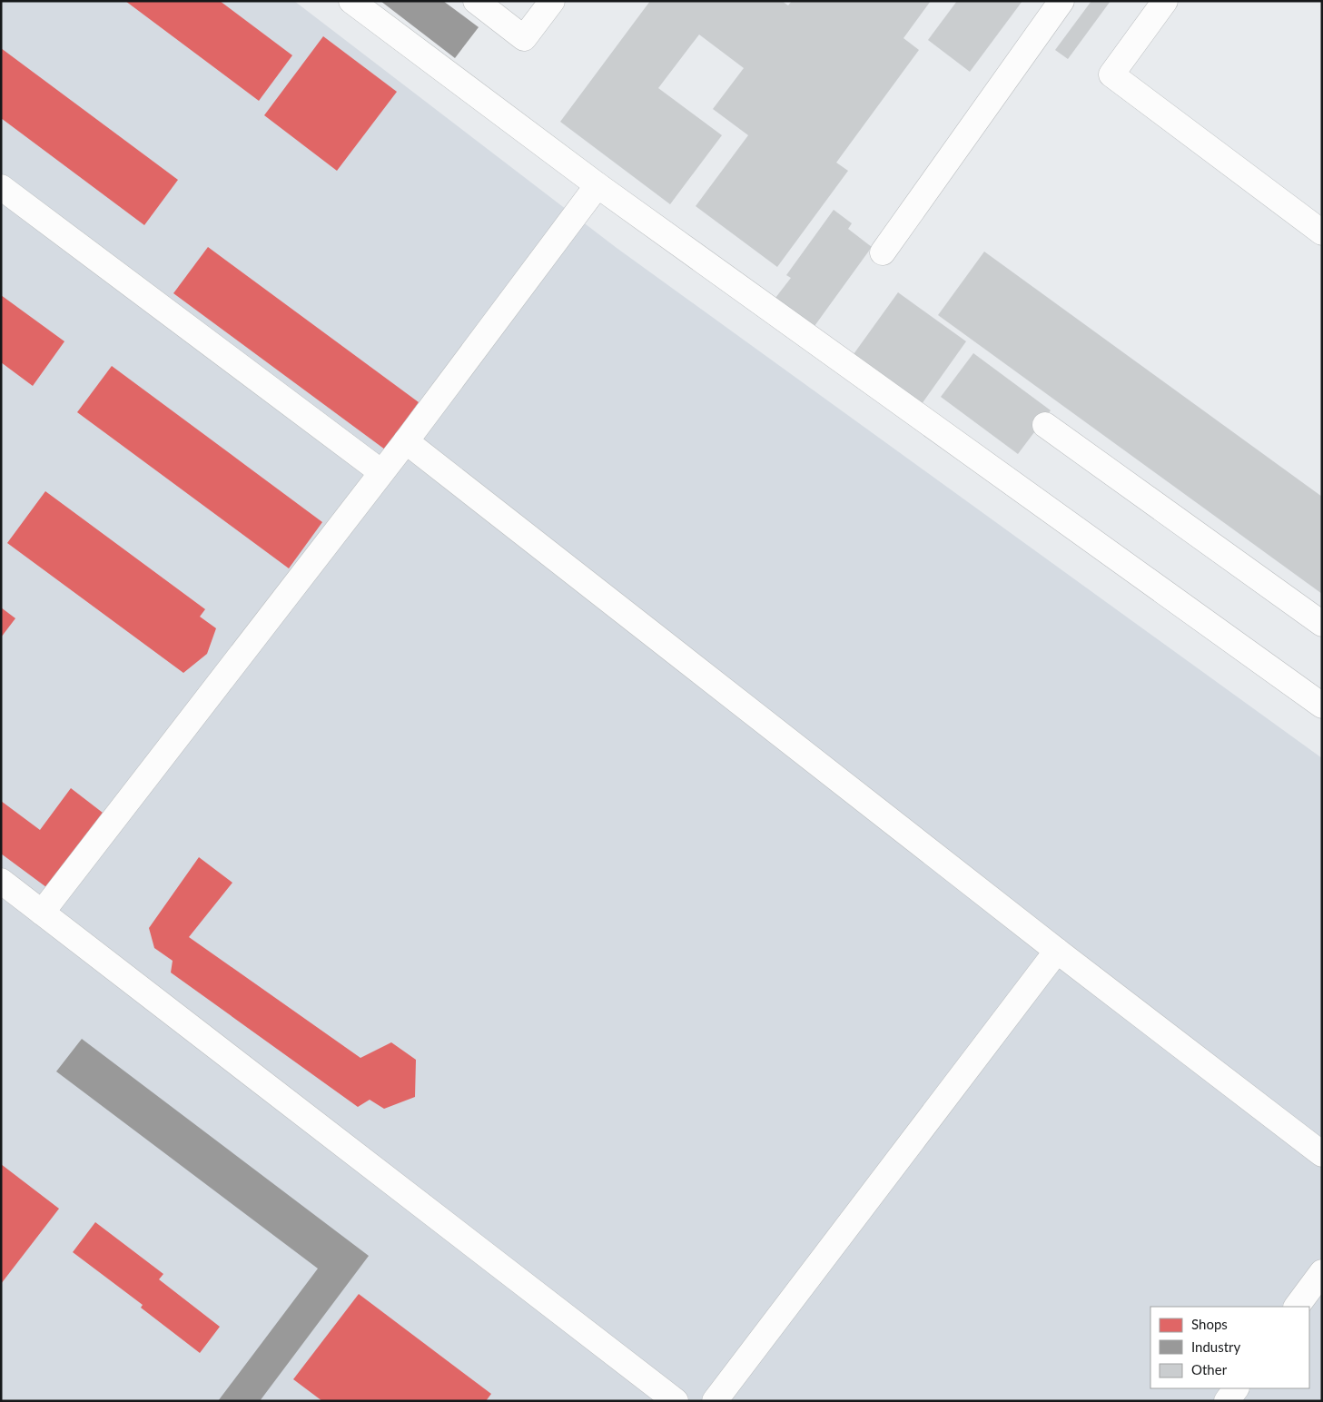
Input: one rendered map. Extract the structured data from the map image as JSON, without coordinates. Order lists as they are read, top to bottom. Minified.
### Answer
{"legend":["Shops","Industry","Other"]}
